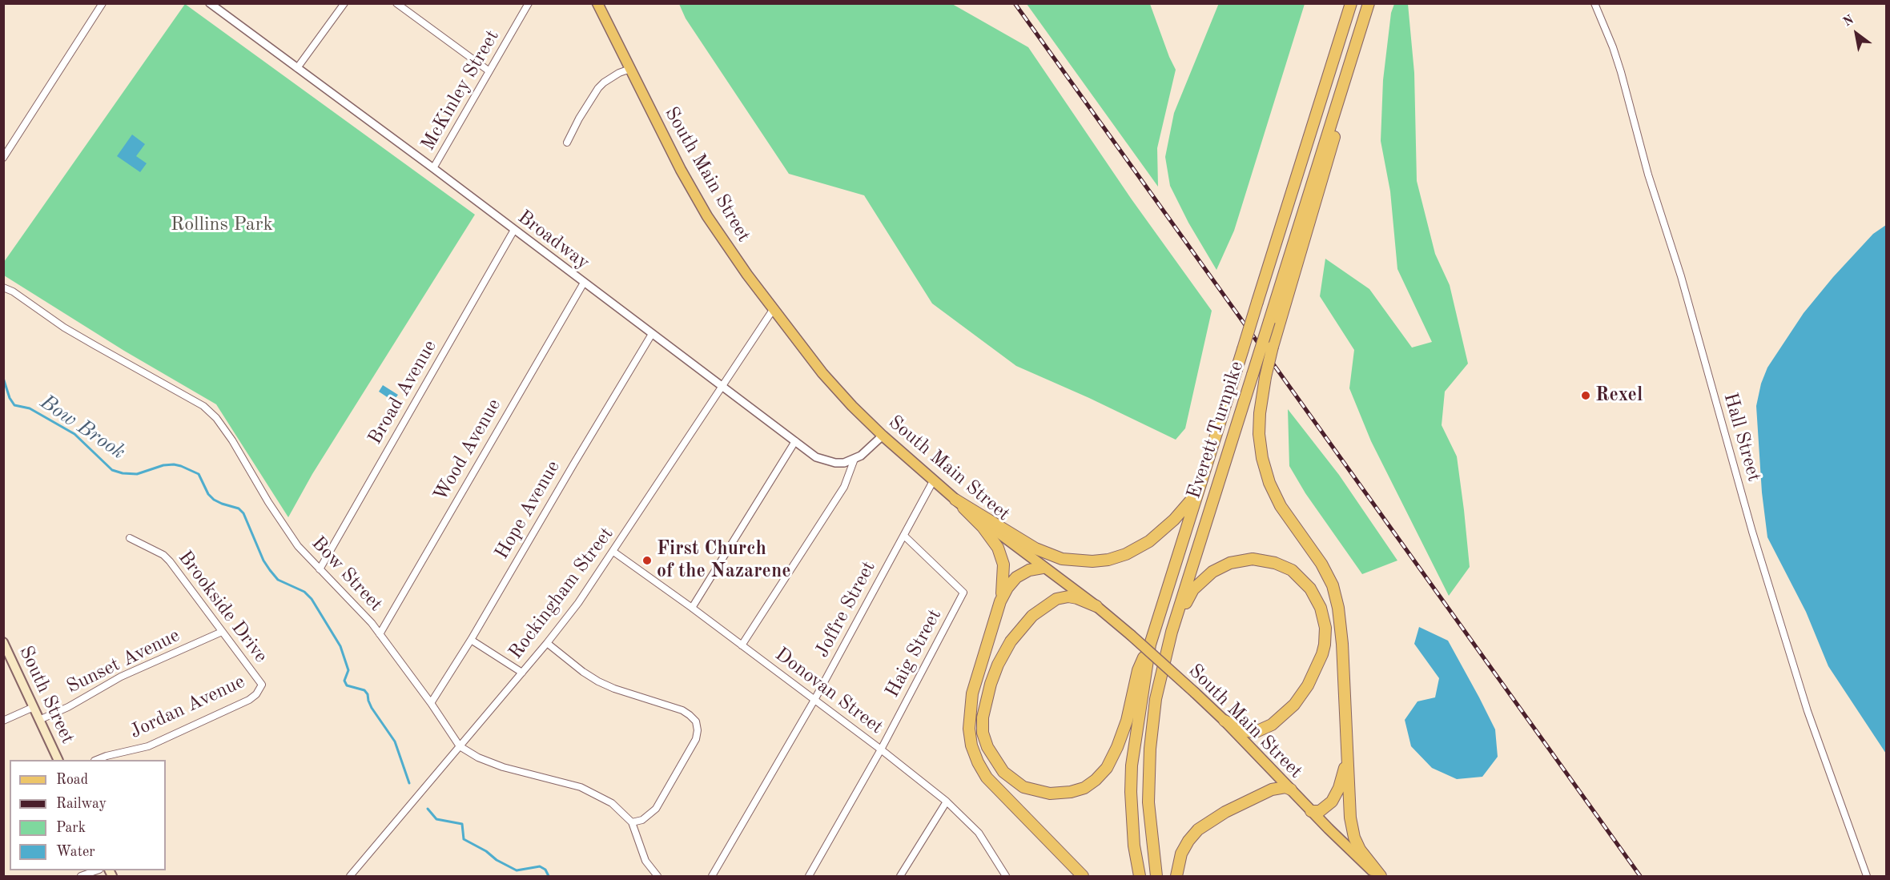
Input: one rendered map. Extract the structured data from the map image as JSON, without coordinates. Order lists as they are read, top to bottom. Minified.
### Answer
{"streets":{"highway":["Everett Turnpike"],"main road":["South Main Street","South Street"],"street":["McKinley Street","Broadway","Broad Avenue","Hall Street","Wood Avenue","Hope Avenue","Bow Street","Rockingham Street","Brookside Drive","Joffre Street","Haig Street","Sunset Avenue","Donovan Street","Jordan Avenue"]},"crossings":[["McKinley Street","Broadway"],["South Main Street","Rockingham Street"],["South Main Street","Joffre Street"],["Broadway","Broad Avenue"],["Broadway","Wood Avenue"],["Broadway","Hope Avenue"],["Broadway","Rockingham Street"],["Broad Avenue","Bow Street"],["Wood Avenue","Bow Street"],["Hope Avenue","Bow Street"],["Bow Street","Rockingham Street"],["Rockingham Street","Donovan Street"],["Brookside Drive","Sunset Avenue"],["Brookside Drive","Jordan Avenue"],["Joffre Street","Haig Street"],["Joffre Street","Donovan Street"],["Haig Street","Donovan Street"],["Sunset Avenue","South Street"]],"water":["Bow Brook"],"parks":["Rollins Park"],"places":["Rexel","First Church of the Nazarene"],"legend":["Road","Railway","Park","Water"],"north":"top left"}
